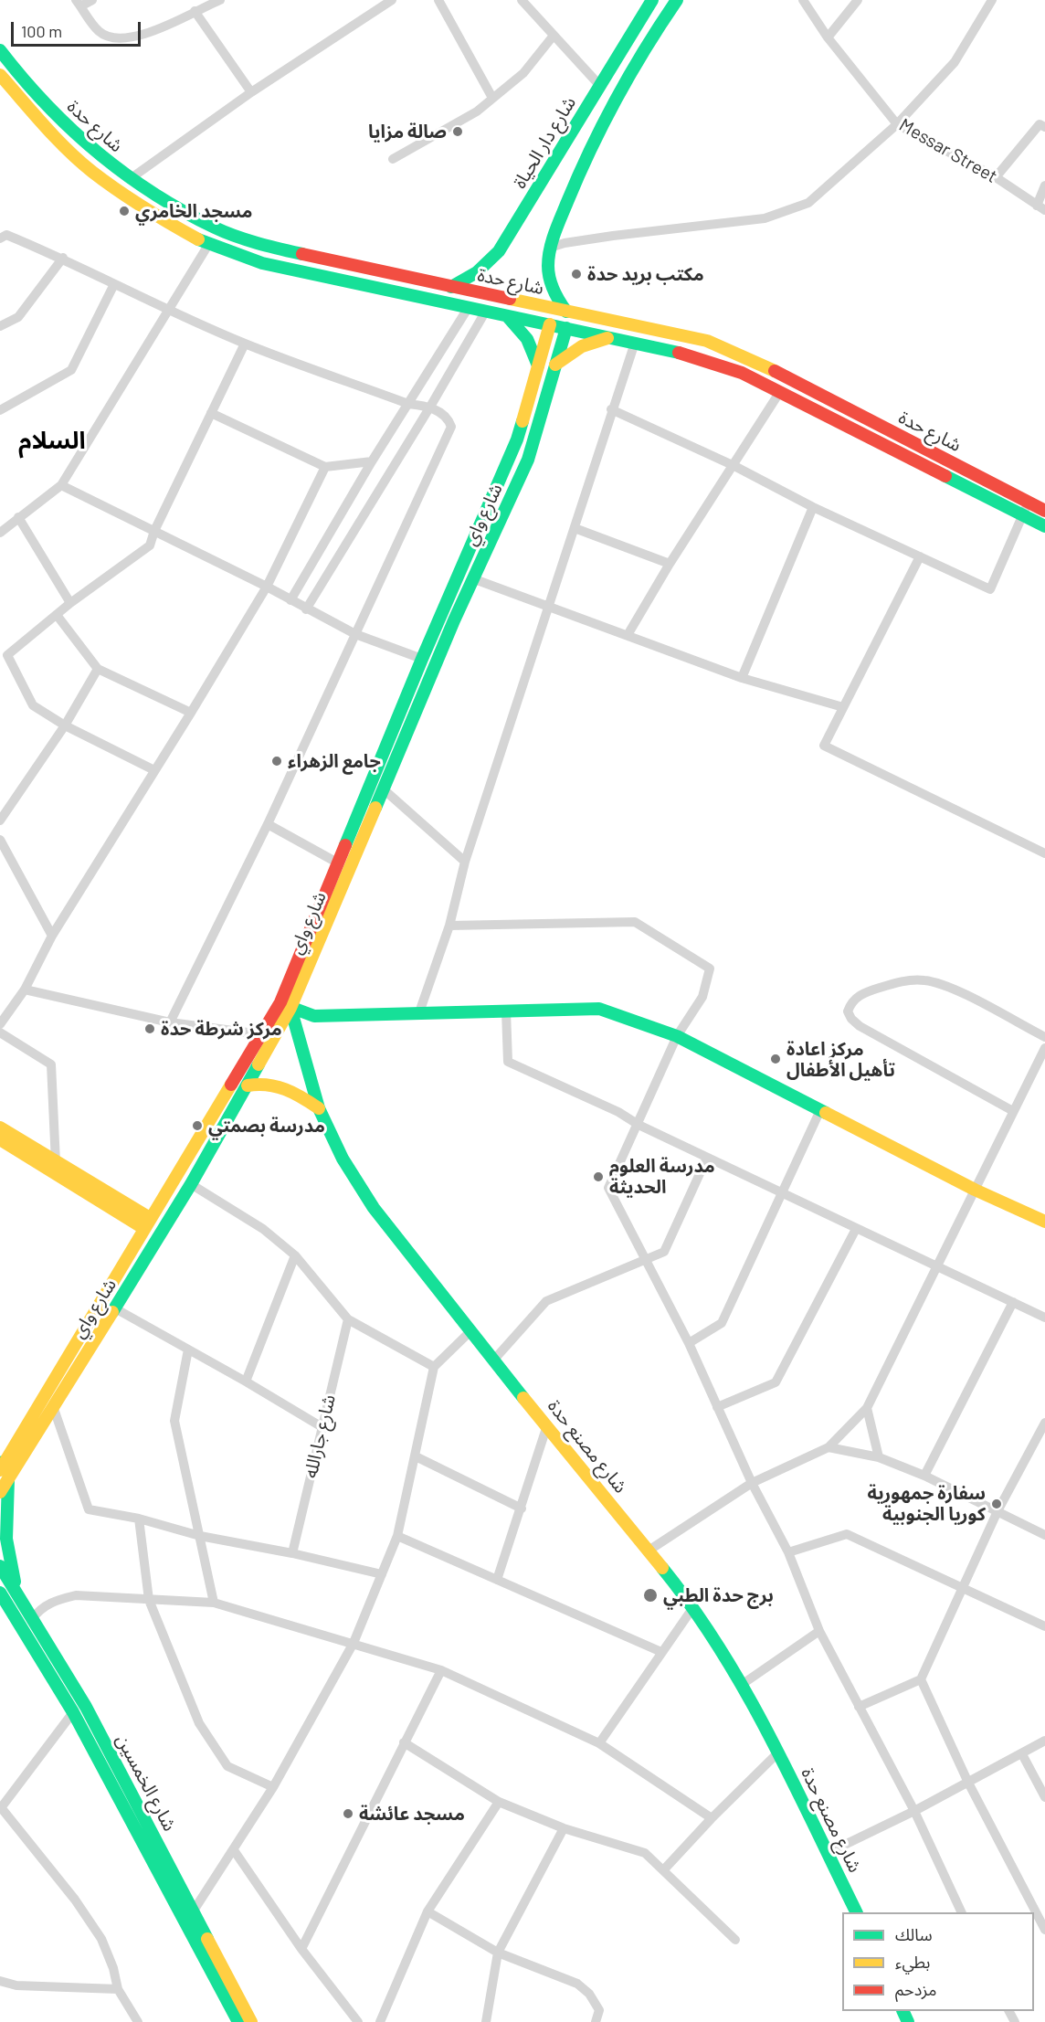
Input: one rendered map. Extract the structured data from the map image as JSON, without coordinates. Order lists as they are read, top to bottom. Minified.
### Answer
{"streets":{"street":["شارع حدة","شارع دار الحياة","Messar Street","شارع واي","شارع جارالله","شارع مصنع حدة","شارع الخمسين"]},"crossings":[["شارع حدة","شارع دار الحياة"],["شارع حدة","شارع واي"],["شارع واي","شارع مصنع حدة"]],"districts":["السلام"],"places":["صالة مزايا","مسجد الخامري","مكتب بريد حدة","جامع الزهراء","مركز شرطة حدة","مركز اعادة تأهيل الأطفال","مدرسة بصمتي","مدرسة العلوم الحديثة","سفارة جمهورية كوريا الجنوبية","برج حدة الطبي","مسجد عائشة"],"legend":["سالك","بطيء","مزدحم"],"scale_bar":"100 m"}
